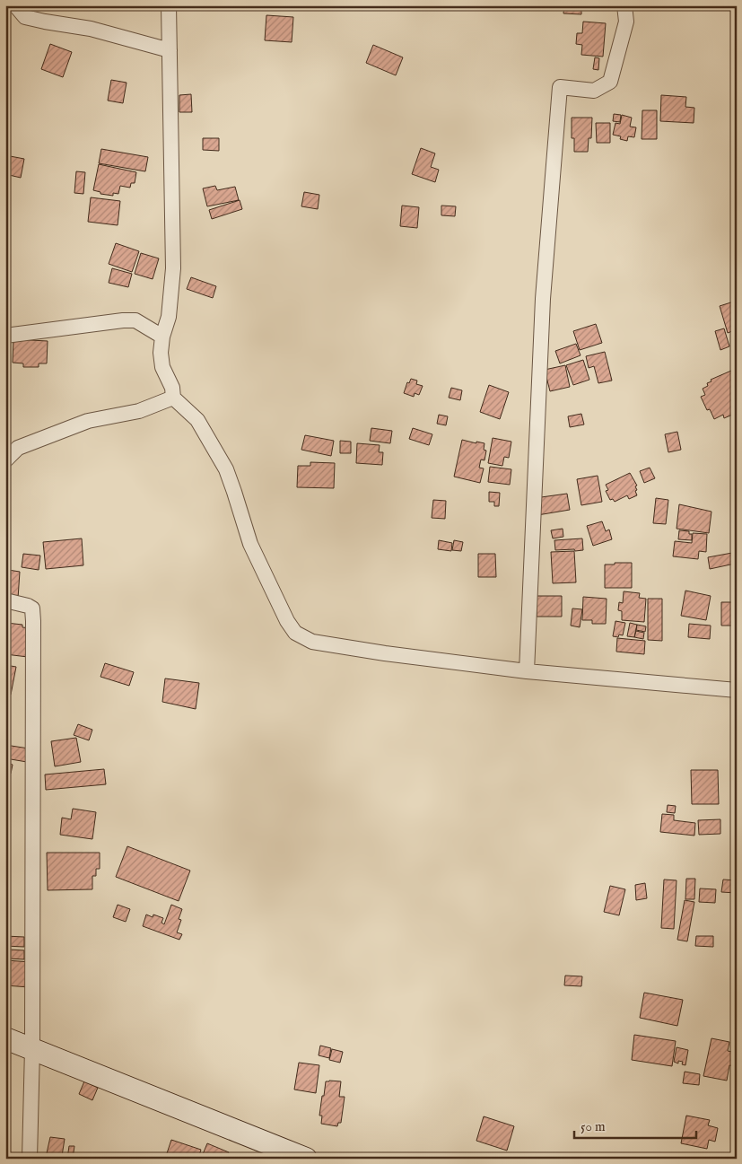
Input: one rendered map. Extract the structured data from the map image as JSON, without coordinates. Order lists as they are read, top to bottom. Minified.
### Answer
{"scale_bar":"50 m"}
